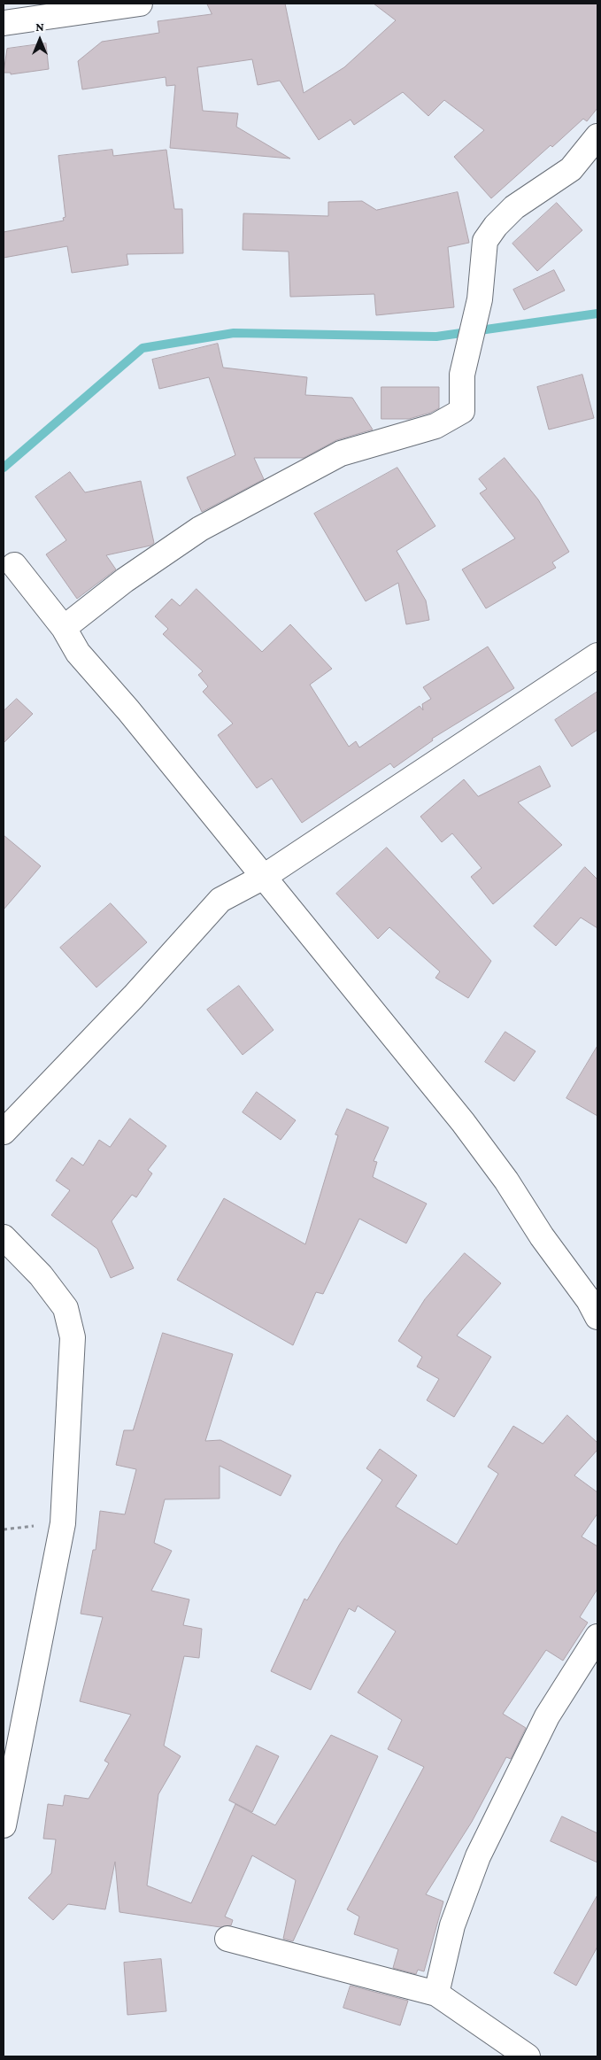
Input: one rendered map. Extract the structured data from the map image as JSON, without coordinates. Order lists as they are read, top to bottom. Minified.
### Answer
{"north":"top"}
